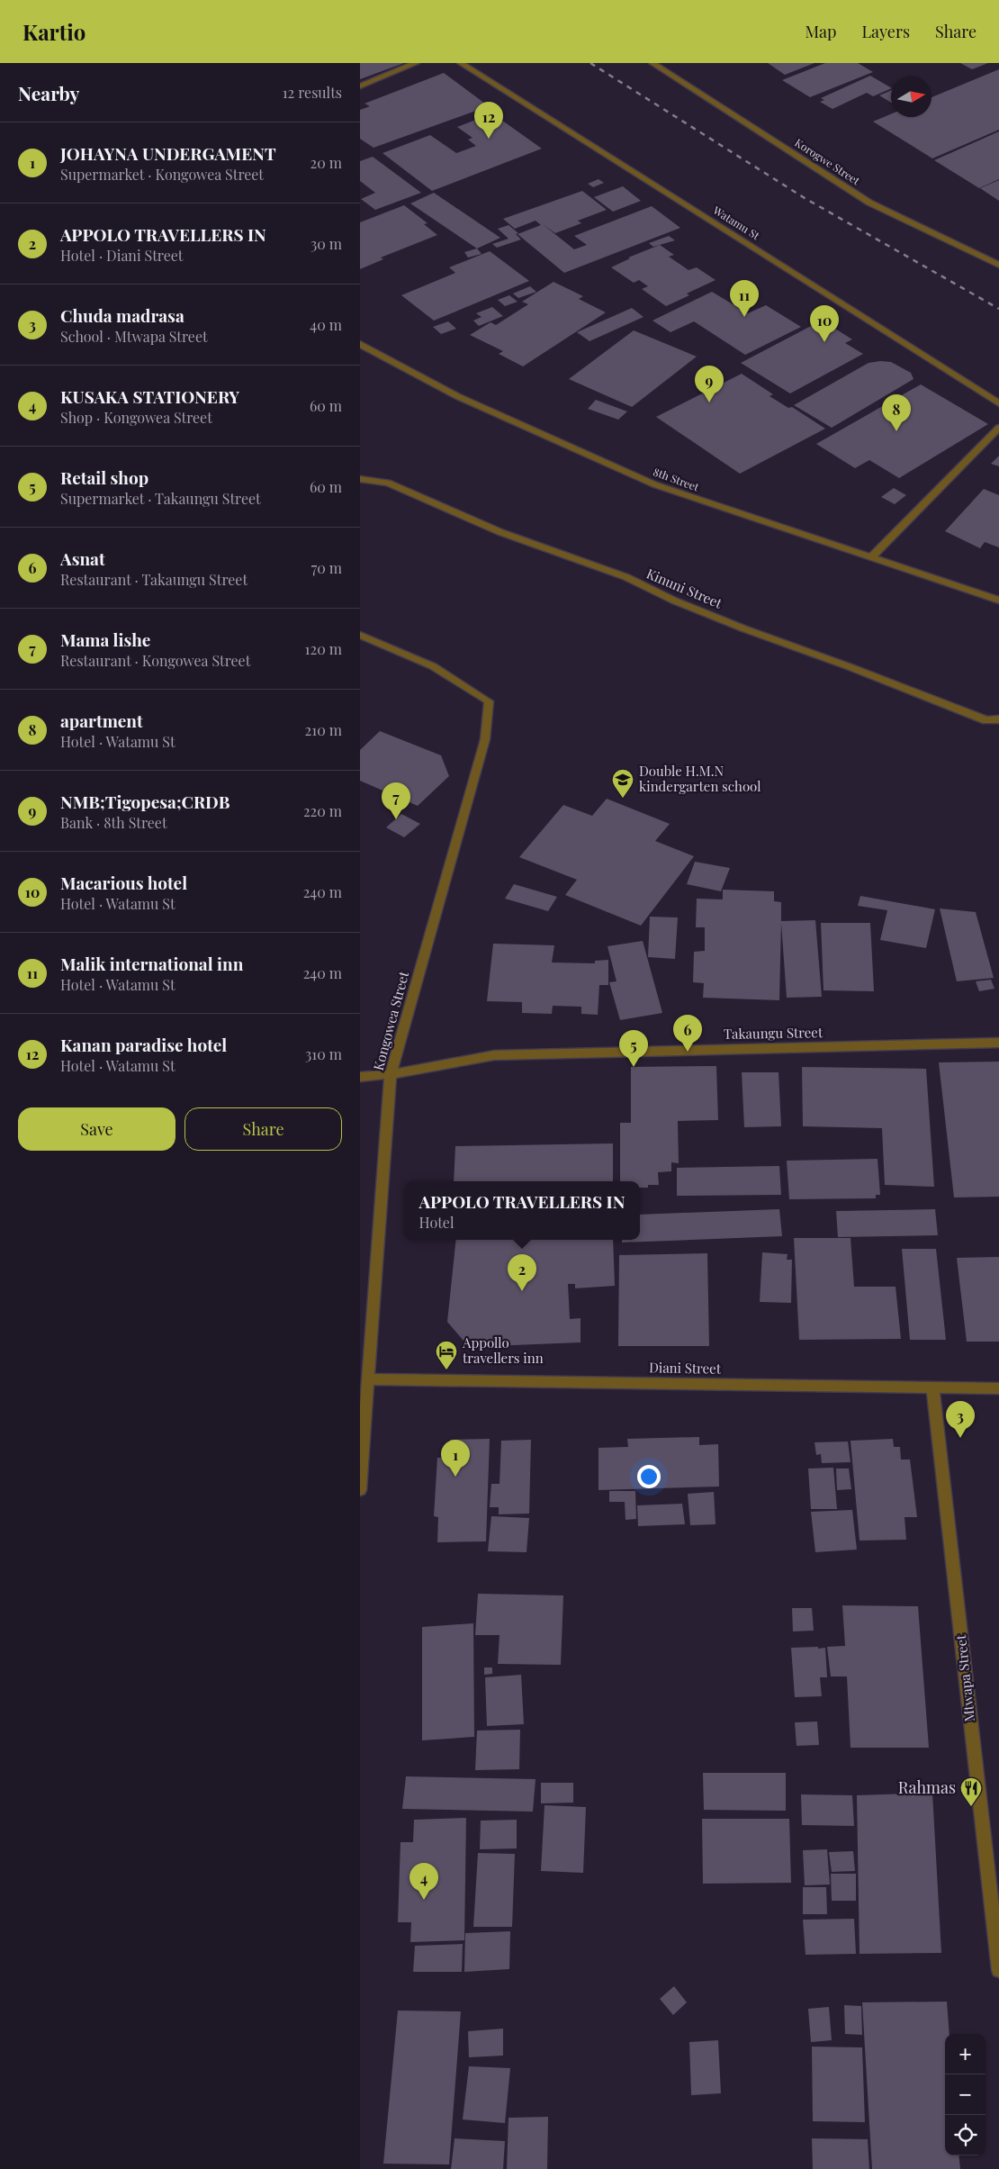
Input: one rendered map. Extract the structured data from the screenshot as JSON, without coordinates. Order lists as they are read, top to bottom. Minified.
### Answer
{"streets":{"street":["Korogwe Street","Watamu St","8th Street","Kinuni Street","Kongowea Street","Takaungu Street","Diani Street","Mtwapa Street"]},"crossings":[["Kongowea Street","Takaungu Street"],["Kongowea Street","Diani Street"],["Diani Street","Mtwapa Street"]],"places":{"school or university":["Double H.M.N kindergarten school"],"hotel":["Appollo travellers inn"],"restaurant":["Rahmas"]},"north":"right","page":{"header":"Kartio","nav":["Map","Layers","Share"],"heading":["Nearby","12 results"],"pins":["12","11","10","9","8","7","6","5","2","3","1","4"],"list":[{"mark":"1","name":"JOHAYNA UNDERGAMENT","note":"Supermarket · Kongowea Street","value":"20 m"},{"mark":"2","name":"APPOLO TRAVELLERS IN","note":"Hotel · Diani Street","value":"30 m"},{"mark":"3","name":"Chuda madrasa","note":"School · Mtwapa Street","value":"40 m"},{"mark":"4","name":"KUSAKA STATIONERY","note":"Shop · Kongowea Street","value":"60 m"},{"mark":"5","name":"Retail shop","note":"Supermarket · Takaungu Street","value":"60 m"},{"mark":"6","name":"Asnat","note":"Restaurant · Takaungu Street","value":"70 m"},{"mark":"7","name":"Mama lishe","note":"Restaurant · Kongowea Street","value":"120 m"},{"mark":"8","name":"apartment","note":"Hotel · Watamu St","value":"210 m"},{"mark":"9","name":"NMB;Tigopesa;CRDB","note":"Bank · 8th Street","value":"220 m"},{"mark":"10","name":"Macarious hotel","note":"Hotel · Watamu St","value":"240 m"},{"mark":"11","name":"Malik international inn","note":"Hotel · Watamu St","value":"240 m"},{"mark":"12","name":"Kanan paradise hotel","note":"Hotel · Watamu St","value":"310 m"}],"buttons":["Save","Share"],"popup":["APPOLO TRAVELLERS IN","Hotel"],"map_buttons":["+","−"]}}
